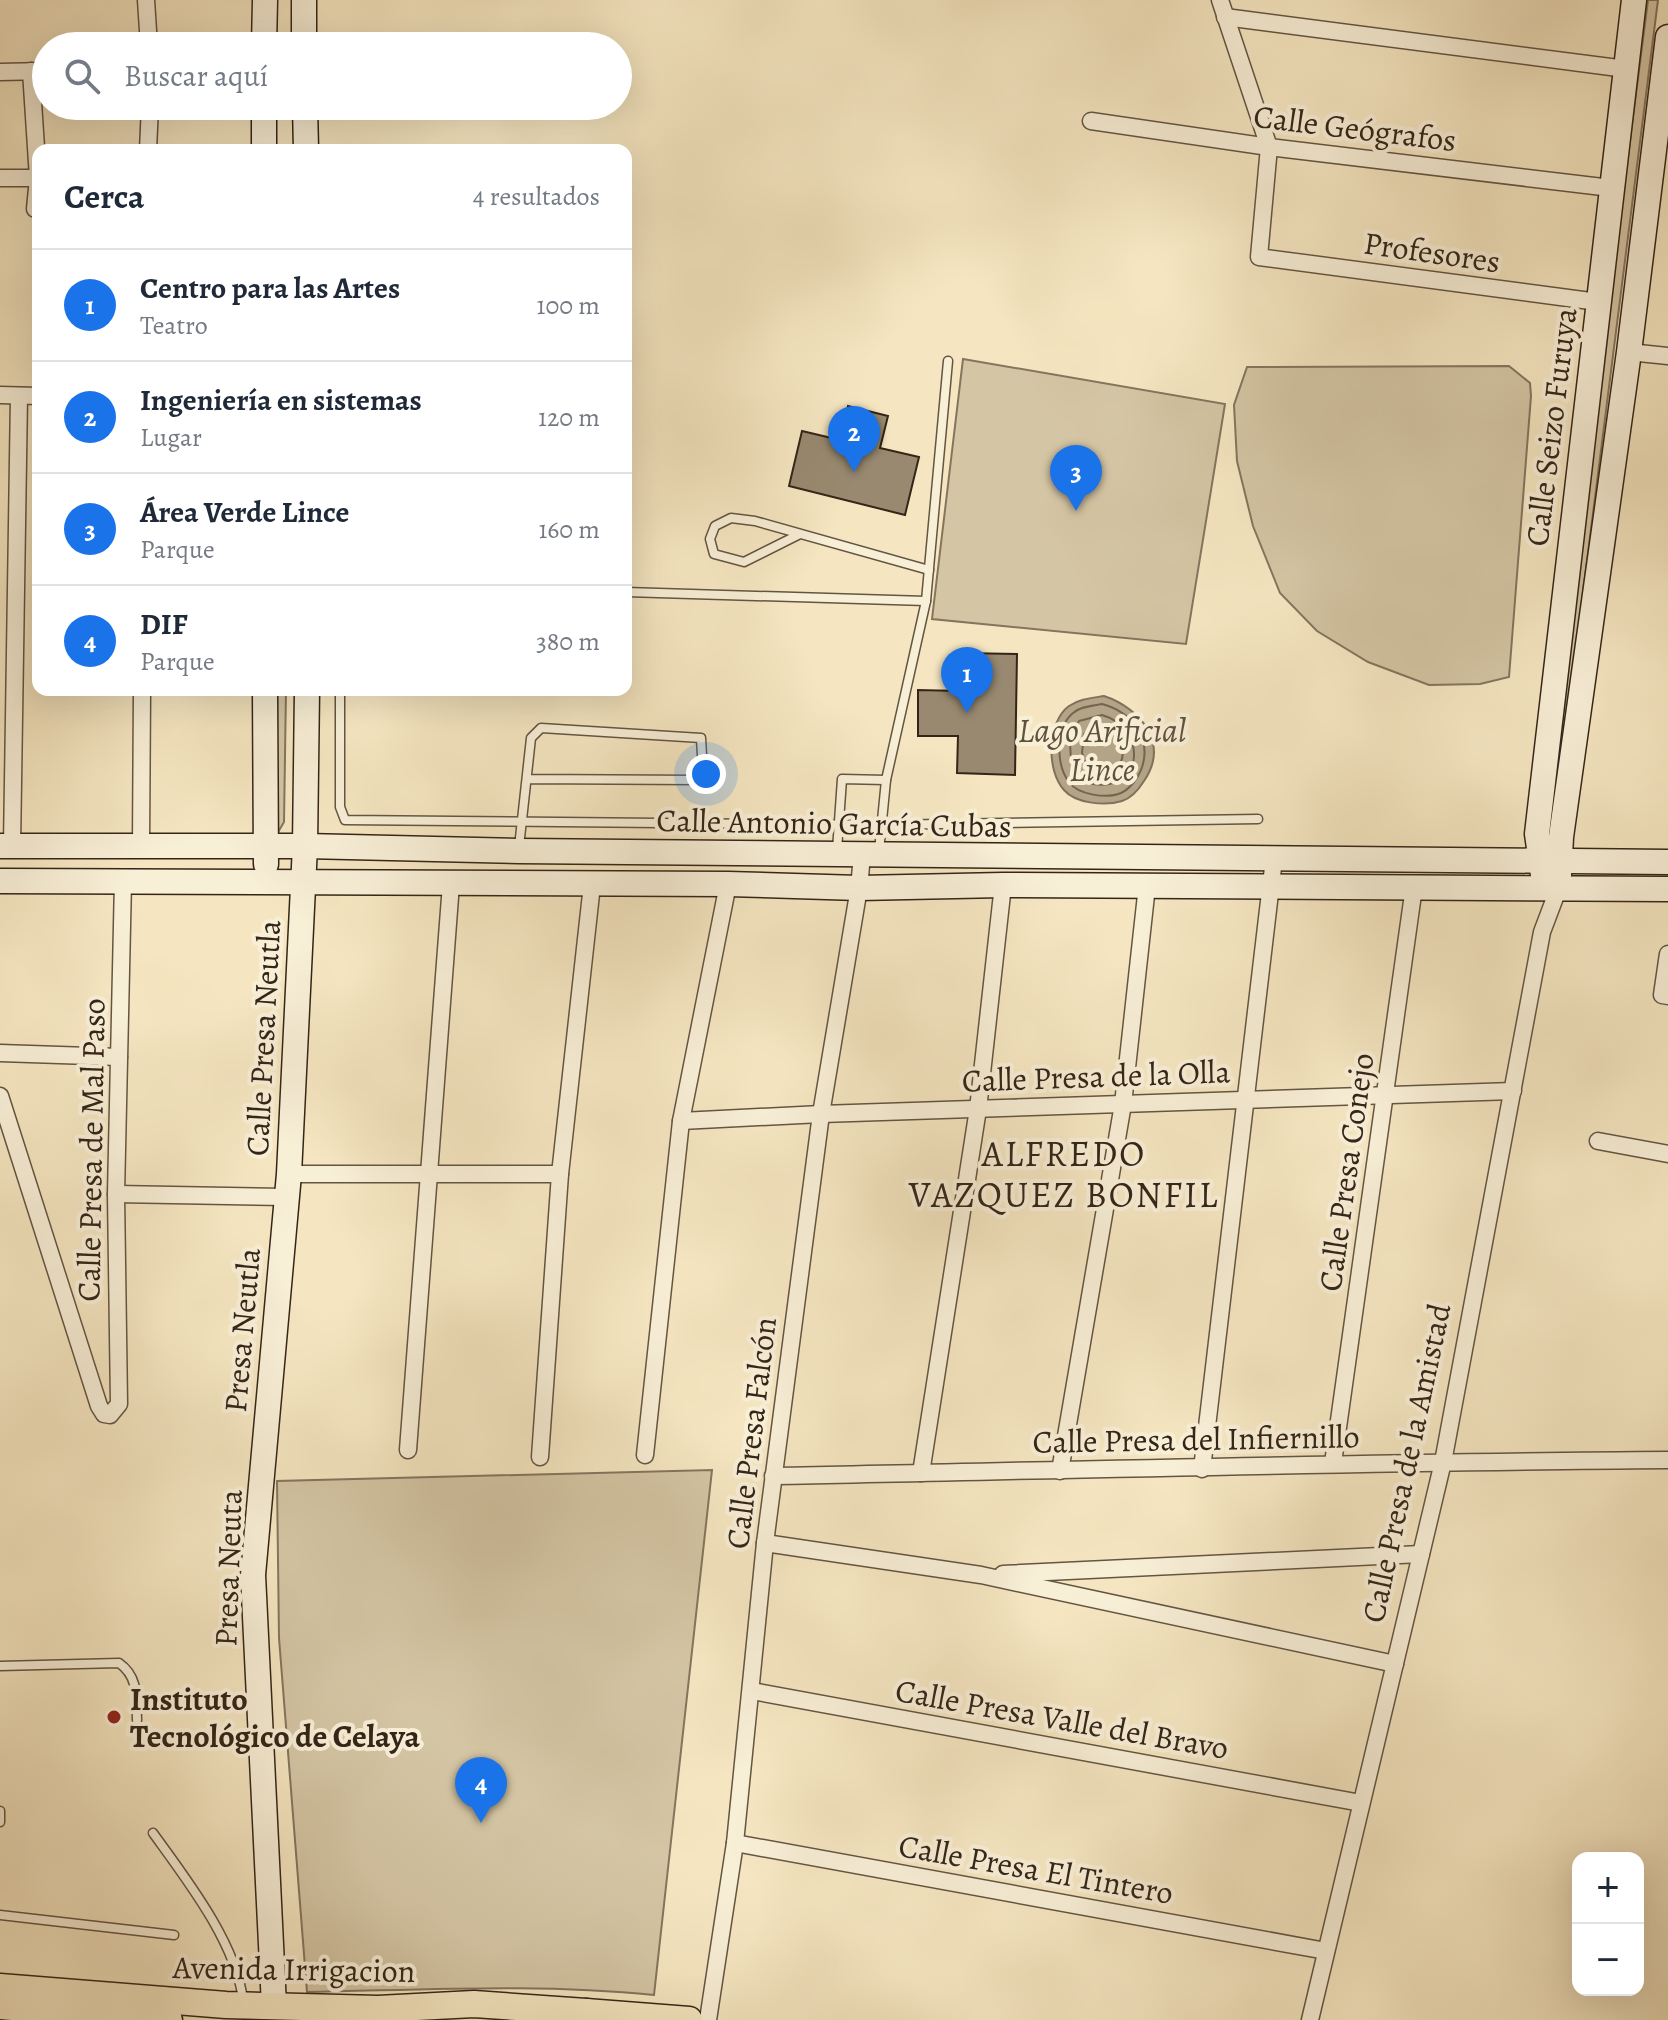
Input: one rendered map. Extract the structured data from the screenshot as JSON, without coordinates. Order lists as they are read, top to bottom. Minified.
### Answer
{"streets":{"main road":["Avenida Irrigacion"],"street":["Calle Geógrafos","Profesores","Calle Seizo Furuya","Calle Antonio García Cubas","Calle Presa Neutla","Calle Presa de la Olla","Calle Presa de Mal Paso","Calle Presa Conejo","Presa Neutla","Calle Presa Falcón","Calle Presa del Infiernillo","Calle Presa de la Amistad","Presa Neuta","Calle Presa Valle del Bravo","Calle Presa El Tintero"]},"crossings":[["Calle Geógrafos","Profesores"],["Calle Geógrafos","Calle Seizo Furuya"],["Profesores","Calle Seizo Furuya"],["Calle Seizo Furuya","Calle Antonio García Cubas"],["Calle Seizo Furuya","Calle Presa de la Amistad"],["Calle Antonio García Cubas","Calle Presa Neutla"],["Calle Antonio García Cubas","Calle Presa de Mal Paso"],["Calle Antonio García Cubas","Calle Presa Conejo"],["Calle Antonio García Cubas","Calle Presa Falcón"],["Calle Antonio García Cubas","Calle Presa de la Amistad"],["Calle Presa Neutla","Presa Neutla"],["Calle Presa de la Olla","Calle Presa Conejo"],["Calle Presa de la Olla","Calle Presa Falcón"],["Calle Presa de la Olla","Calle Presa de la Amistad"],["Calle Presa Conejo","Calle Presa del Infiernillo"],["Presa Neutla","Presa Neuta"],["Calle Presa Falcón","Calle Presa del Infiernillo"],["Calle Presa Falcón","Calle Presa Valle del Bravo"],["Calle Presa Falcón","Calle Presa El Tintero"],["Calle Presa del Infiernillo","Calle Presa de la Amistad"],["Calle Presa de la Amistad","Calle Presa Valle del Bravo"],["Calle Presa de la Amistad","Calle Presa El Tintero"],["Presa Neuta","Avenida Irrigacion"]],"districts":["ALFREDO VAZQUEZ BONFIL"],"water":["Lago Arificial Lince"],"places":["Instituto Tecnológico de Celaya"],"page":{"search":"Buscar aquí","heading":["Cerca","4 resultados"],"list":[{"mark":"1","name":"Centro para las Artes","note":"Teatro","value":"100 m"},{"mark":"2","name":"Ingeniería en sistemas","note":"Lugar","value":"120 m"},{"mark":"3","name":"Área Verde Lince","note":"Parque","value":"160 m"},{"mark":"4","name":"DIF","note":"Parque","value":"380 m"}],"pins":["2","3","1","4"],"map_buttons":["+","−"]}}
